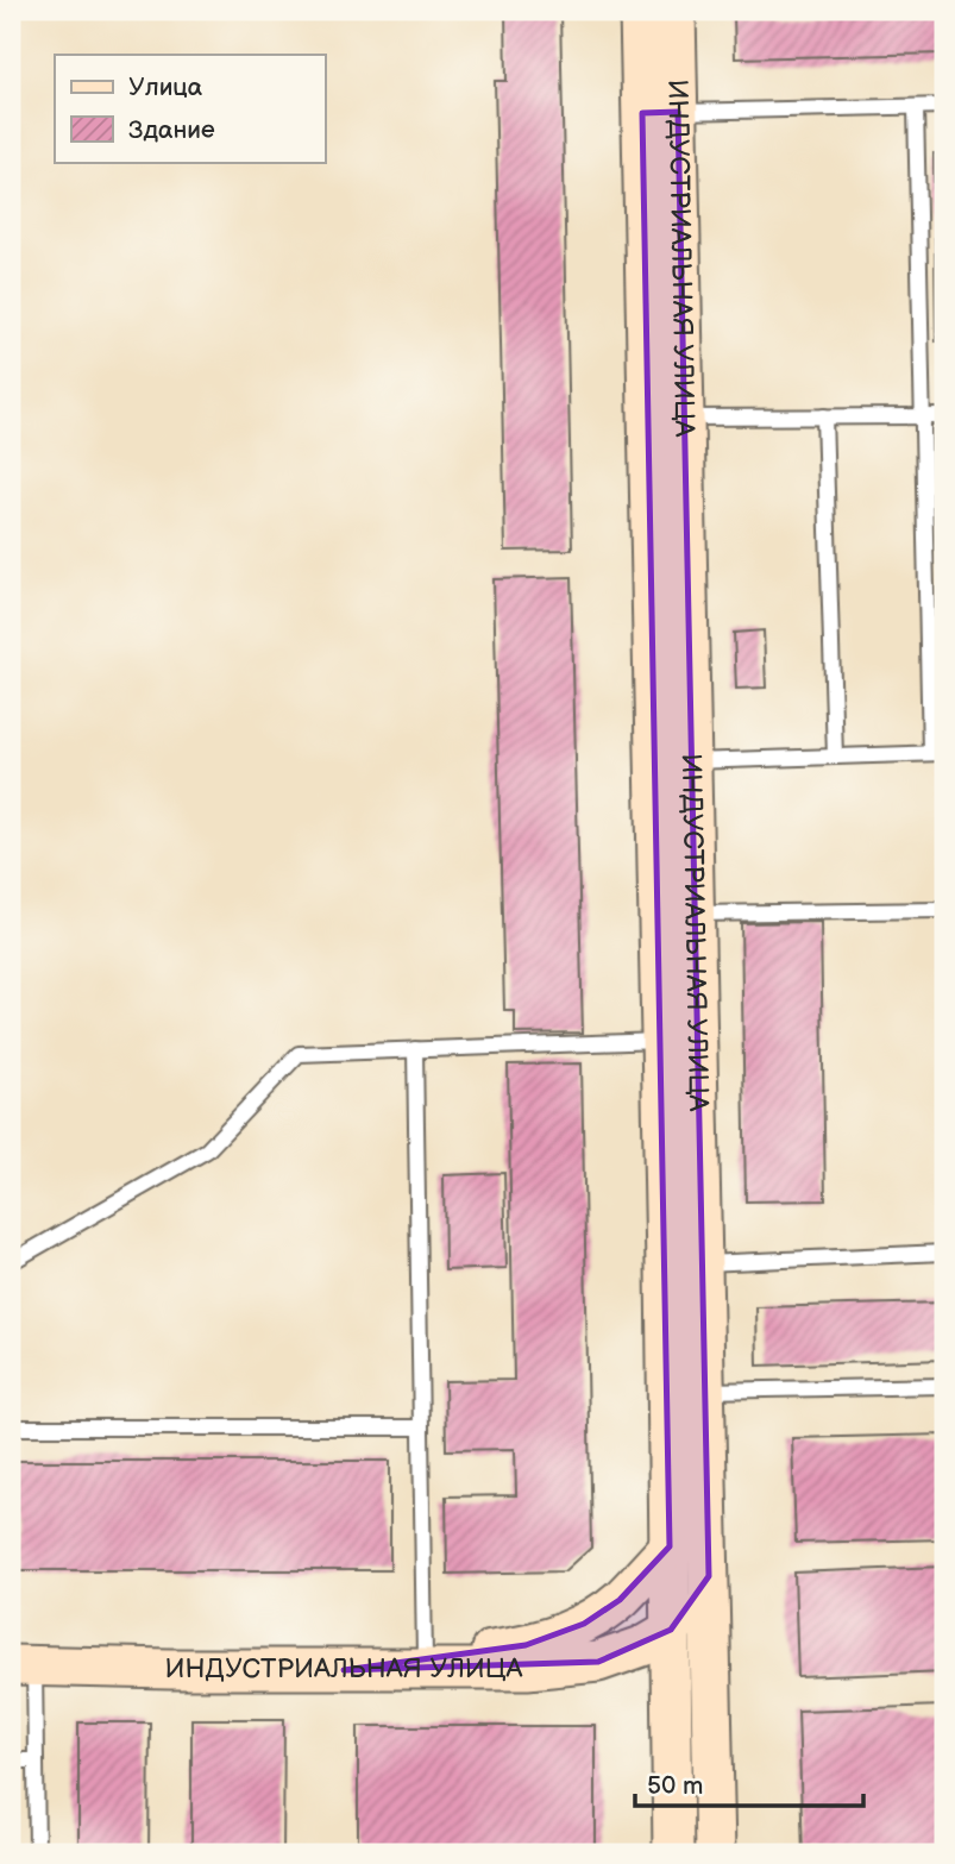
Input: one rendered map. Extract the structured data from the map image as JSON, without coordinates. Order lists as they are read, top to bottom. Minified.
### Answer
{"streets":{"street":["ИНДУСТРИАЛЬНАЯ УЛИЦА"]},"legend":["Улица","Здание"],"scale_bar":"50 m"}
